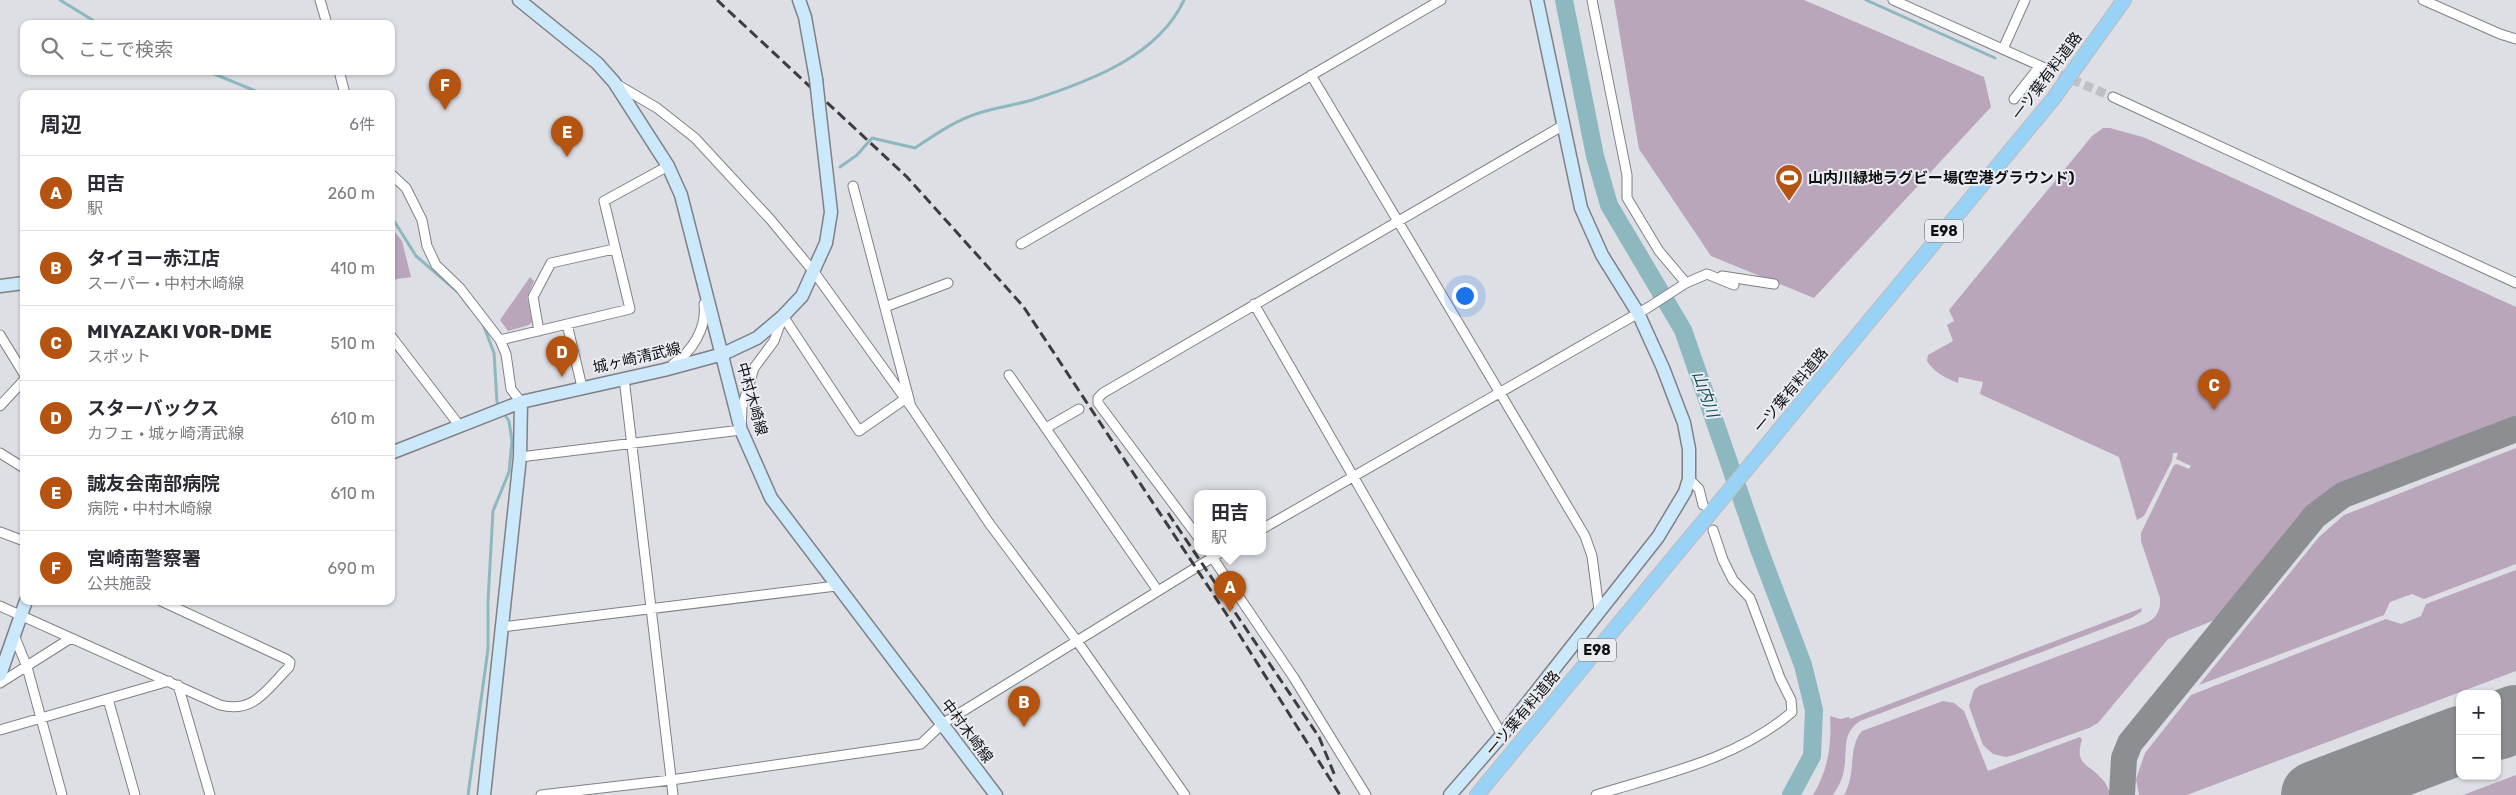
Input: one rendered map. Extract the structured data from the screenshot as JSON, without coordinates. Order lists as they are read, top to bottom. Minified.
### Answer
{"streets":{"main road":["一ツ葉有料道路","E98","城ヶ崎清武線","中村木崎線"]},"crossings":[["城ヶ崎清武線","中村木崎線"]],"water":["山内川"],"places":{"sports":["山内川緑地ラグビー場(空港グラウンド)"]},"page":{"search":"ここで検索","pins":["F","E","D","C","A","B"],"heading":["周辺","6件"],"list":[{"mark":"A","name":"田吉","note":"駅","value":"260 m"},{"mark":"B","name":"タイヨー赤江店","note":"スーパー · 中村木崎線","value":"410 m"},{"mark":"C","name":"MIYAZAKI VOR-DME","note":"スポット","value":"510 m"},{"mark":"D","name":"スターバックス","note":"カフェ · 城ヶ崎清武線","value":"610 m"},{"mark":"E","name":"誠友会南部病院","note":"病院 · 中村木崎線","value":"610 m"},{"mark":"F","name":"宮崎南警察署","note":"公共施設","value":"690 m"}],"popup":["田吉","駅"],"map_buttons":["+","−"]}}
